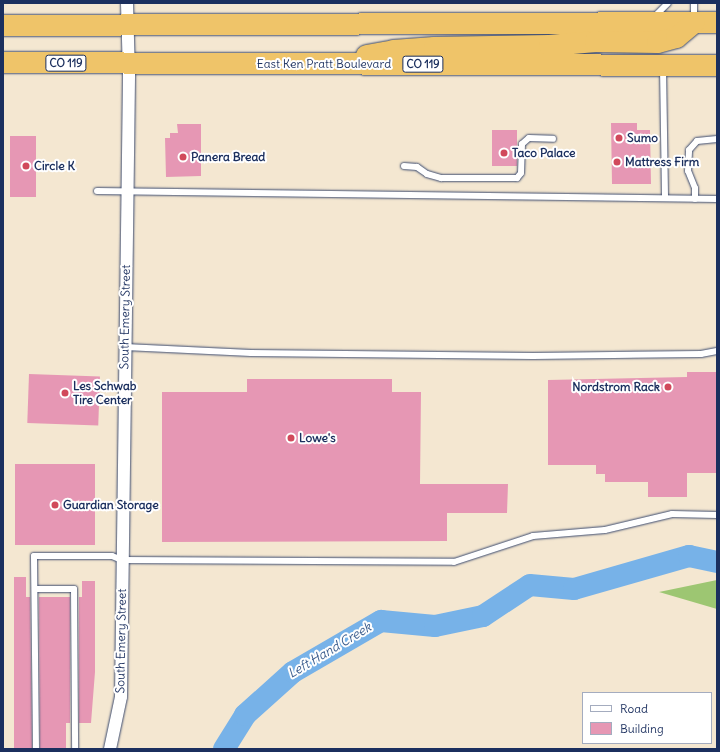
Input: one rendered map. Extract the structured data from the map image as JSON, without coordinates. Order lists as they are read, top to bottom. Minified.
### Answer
{"streets":{"highway":["CO 119","East Ken Pratt Boulevard"],"street":["South Emery Street"]},"crossings":[["East Ken Pratt Boulevard","South Emery Street"]],"water":["Left Hand Creek"],"places":["Sumo","Taco Palace","Panera Bread","Mattress Firm","Circle K","Nordstrom Rack","Les Schwab Tire Center","Lowe's","Guardian Storage"],"legend":["Road","Building"]}
